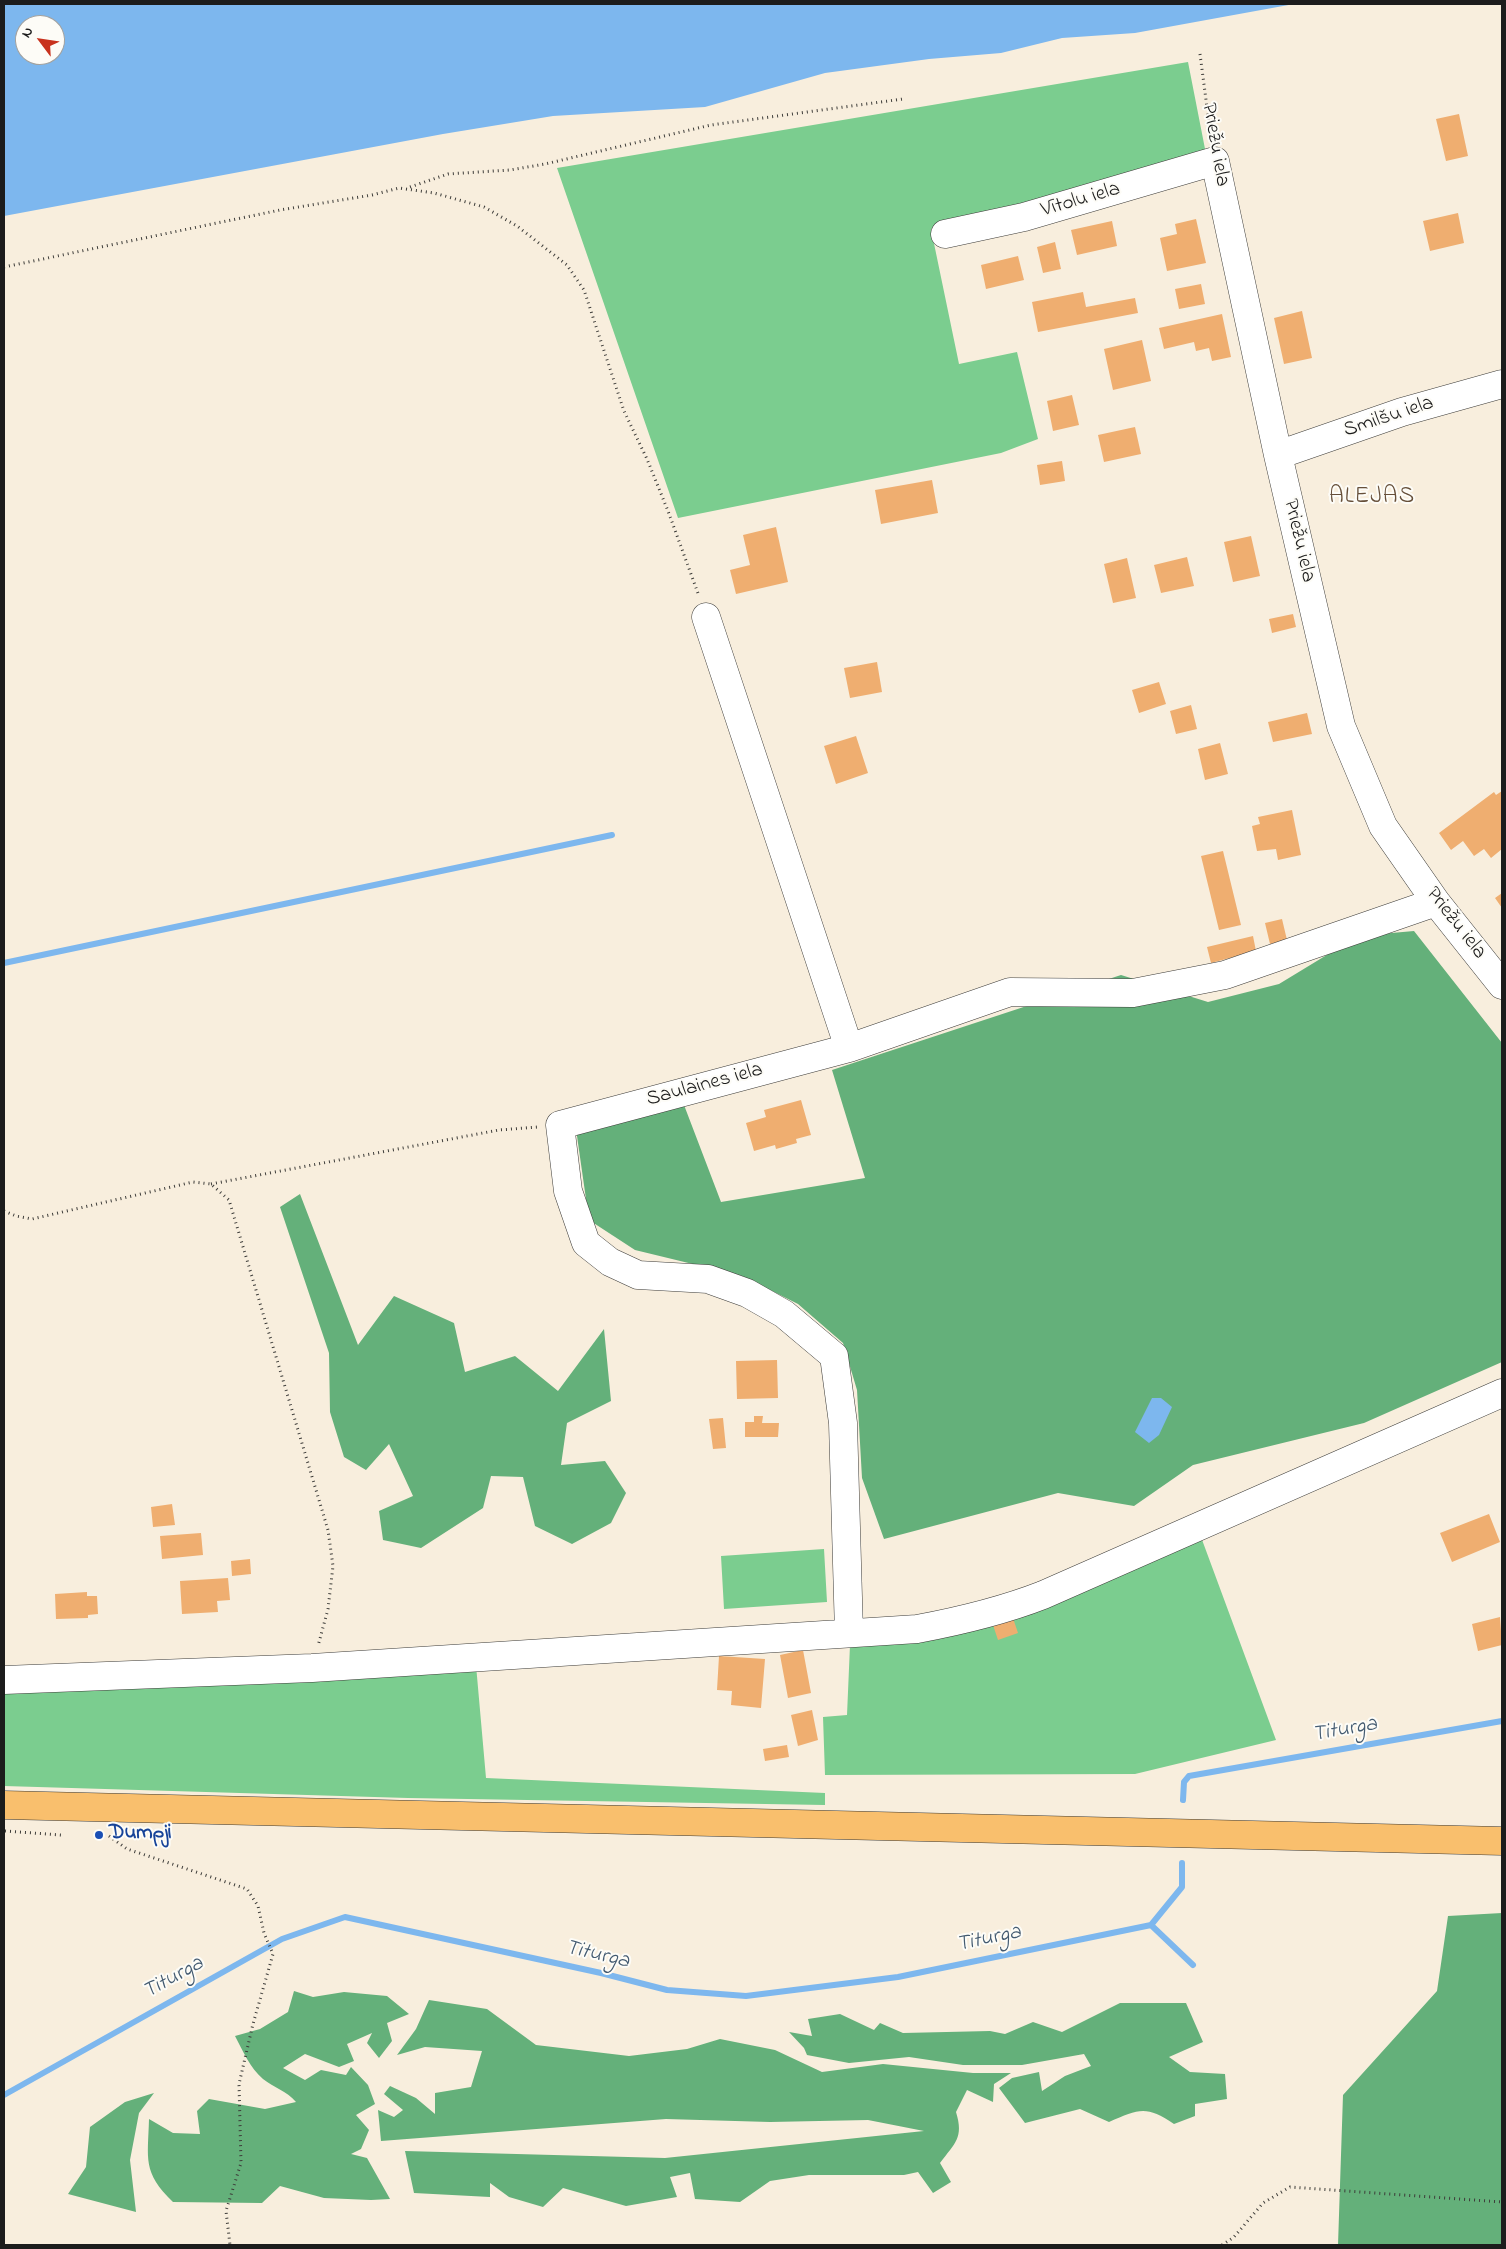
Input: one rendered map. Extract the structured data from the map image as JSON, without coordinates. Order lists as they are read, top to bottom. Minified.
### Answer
{"streets":{"street":["Priežu iela","Vītolu iela","Smilšu iela","Saulaines iela"]},"crossings":[["Priežu iela","Vītolu iela"],["Priežu iela","Smilšu iela"],["Priežu iela","Saulaines iela"]],"districts":["ALEJAS"],"water":["Titurga"],"places":["Dumpji"],"north":"top left"}
